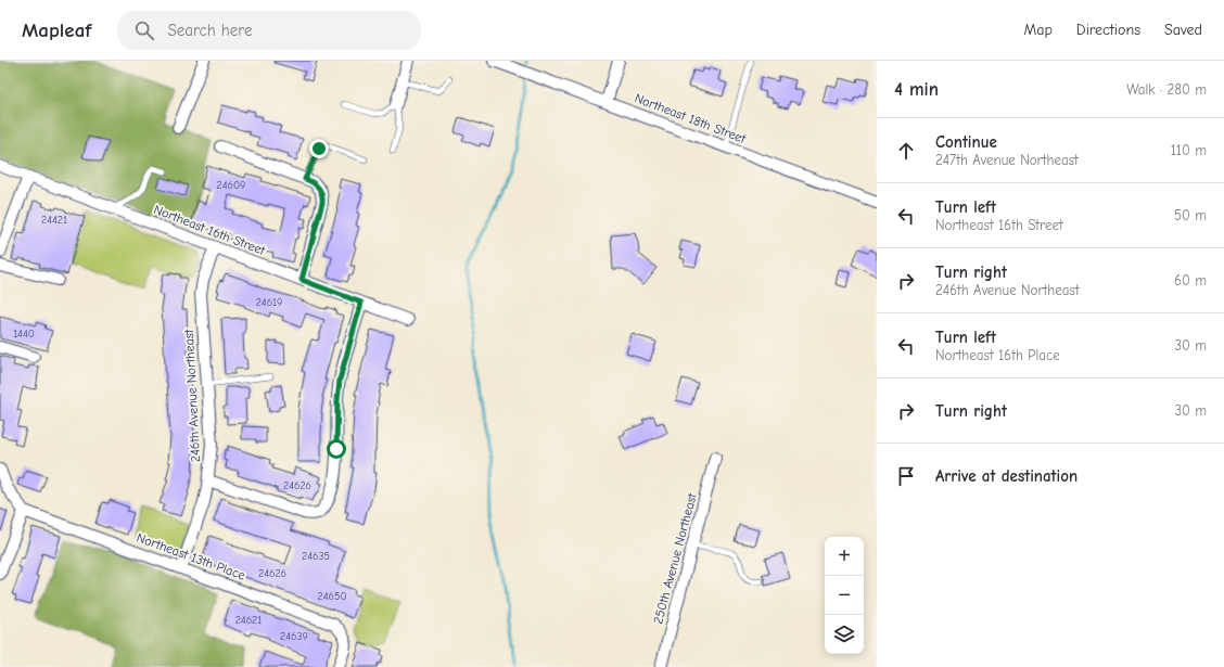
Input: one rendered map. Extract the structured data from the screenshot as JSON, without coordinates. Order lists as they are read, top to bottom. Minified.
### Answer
{"streets":{"street":["Northeast 18th Street","Northeast 16th Street","246th Avenue Northeast","Northeast 13th Place","250th Avenue Northeast"]},"crossings":[["Northeast 16th Street","246th Avenue Northeast"],["246th Avenue Northeast","Northeast 13th Place"]],"house_numbers":["24609","24421","24619","1440","24626","24635","24626","24650","24621","24639"],"page":{"header":"Mapleaf","search":"Search here","nav":["Map","Directions","Saved"],"heading":["4 min","Walk · 280 m"],"list":[["Continue","247th Avenue Northeast","110 m"],["Turn left","Northeast 16th Street","50 m"],["Turn right","246th Avenue Northeast","60 m"],["Turn left","Northeast 16th Place","30 m"],["Turn right","30 m"],"Arrive at destination"],"map_buttons":["+","−"]}}
